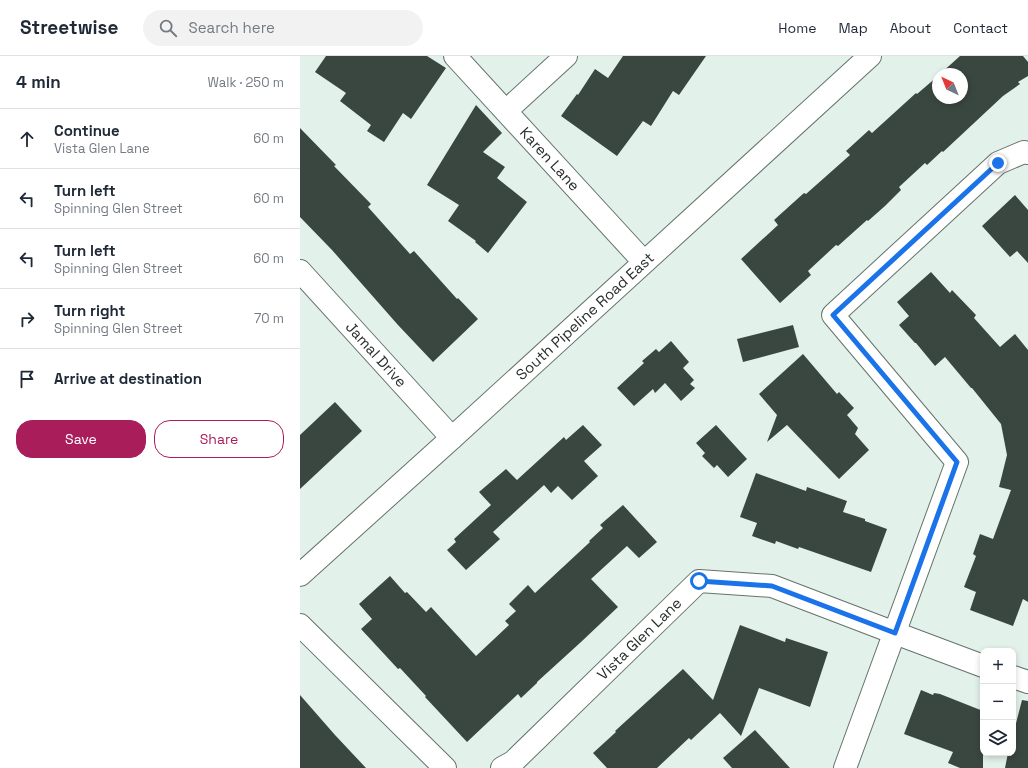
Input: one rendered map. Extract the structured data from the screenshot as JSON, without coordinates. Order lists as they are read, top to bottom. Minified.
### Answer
{"streets":{"street":["Karen Lane","South Pipeline Road East","Jamal Drive","Vista Glen Lane"]},"crossings":[["Karen Lane","South Pipeline Road East"],["South Pipeline Road East","Jamal Drive"]],"north":"top left","page":{"header":"Streetwise","search":"Search here","nav":["Home","Map","About","Contact"],"heading":["4 min","Walk · 250 m"],"list":[["Continue","Vista Glen Lane","60 m"],["Turn left","Spinning Glen Street","60 m"],["Turn left","Spinning Glen Street","60 m"],["Turn right","Spinning Glen Street","70 m"],"Arrive at destination"],"buttons":["Save","Share"],"map_buttons":["+","−"]}}
